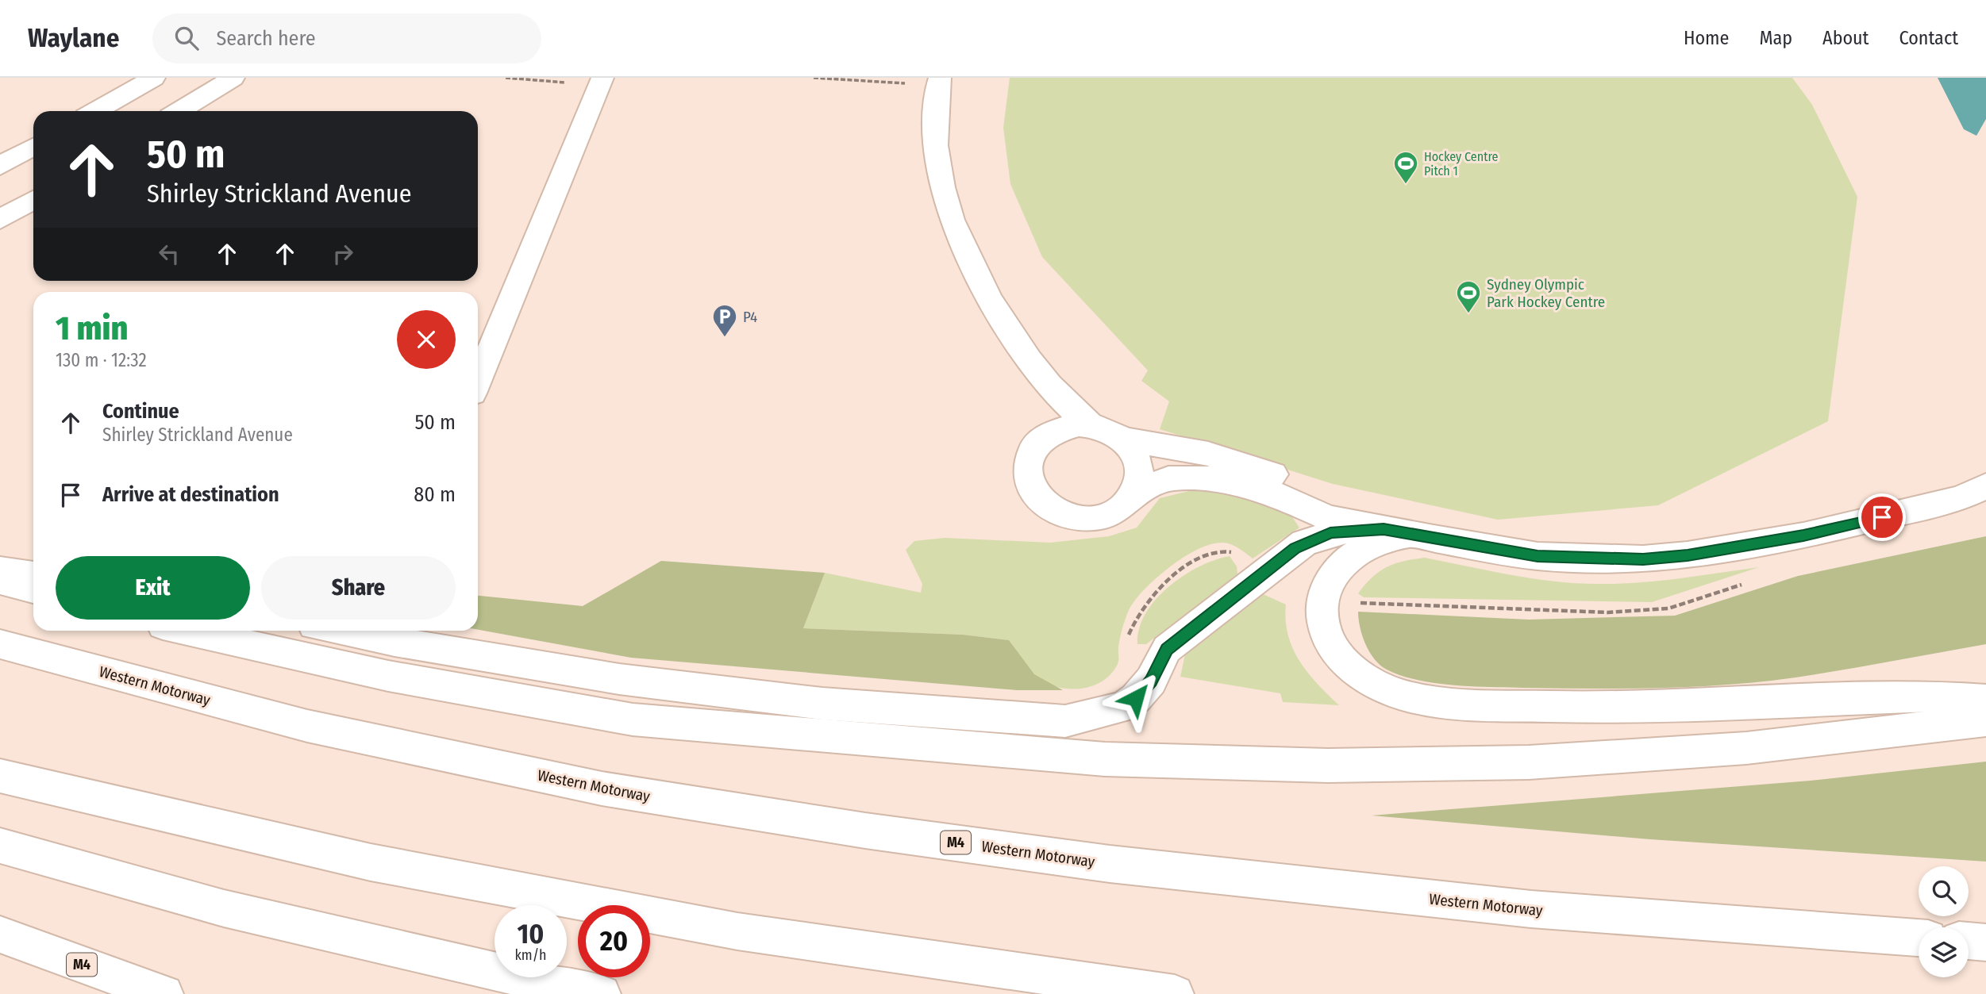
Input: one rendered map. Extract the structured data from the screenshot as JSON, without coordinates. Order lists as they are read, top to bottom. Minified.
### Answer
{"streets":{"main road":["Western Motorway","M4"]},"places":{"sports":["Hockey Centre Pitch 1","Sydney Olympic Park Hockey Centre"],"parking":["P4"]},"page":{"header":"Waylane","search":"Search here","nav":["Home","Map","About","Contact"],"turn":["50 m","Shirley Strickland Avenue"],"heading":["1 min","130 m · 12:32"],"list":[{"name":"Continue","note":"Shirley Strickland Avenue","value":"50 m"},{"name":"Arrive at destination","value":"80 m"}],"buttons":["Exit","Share"],"speed":"10 km/h","limit":"20"}}
